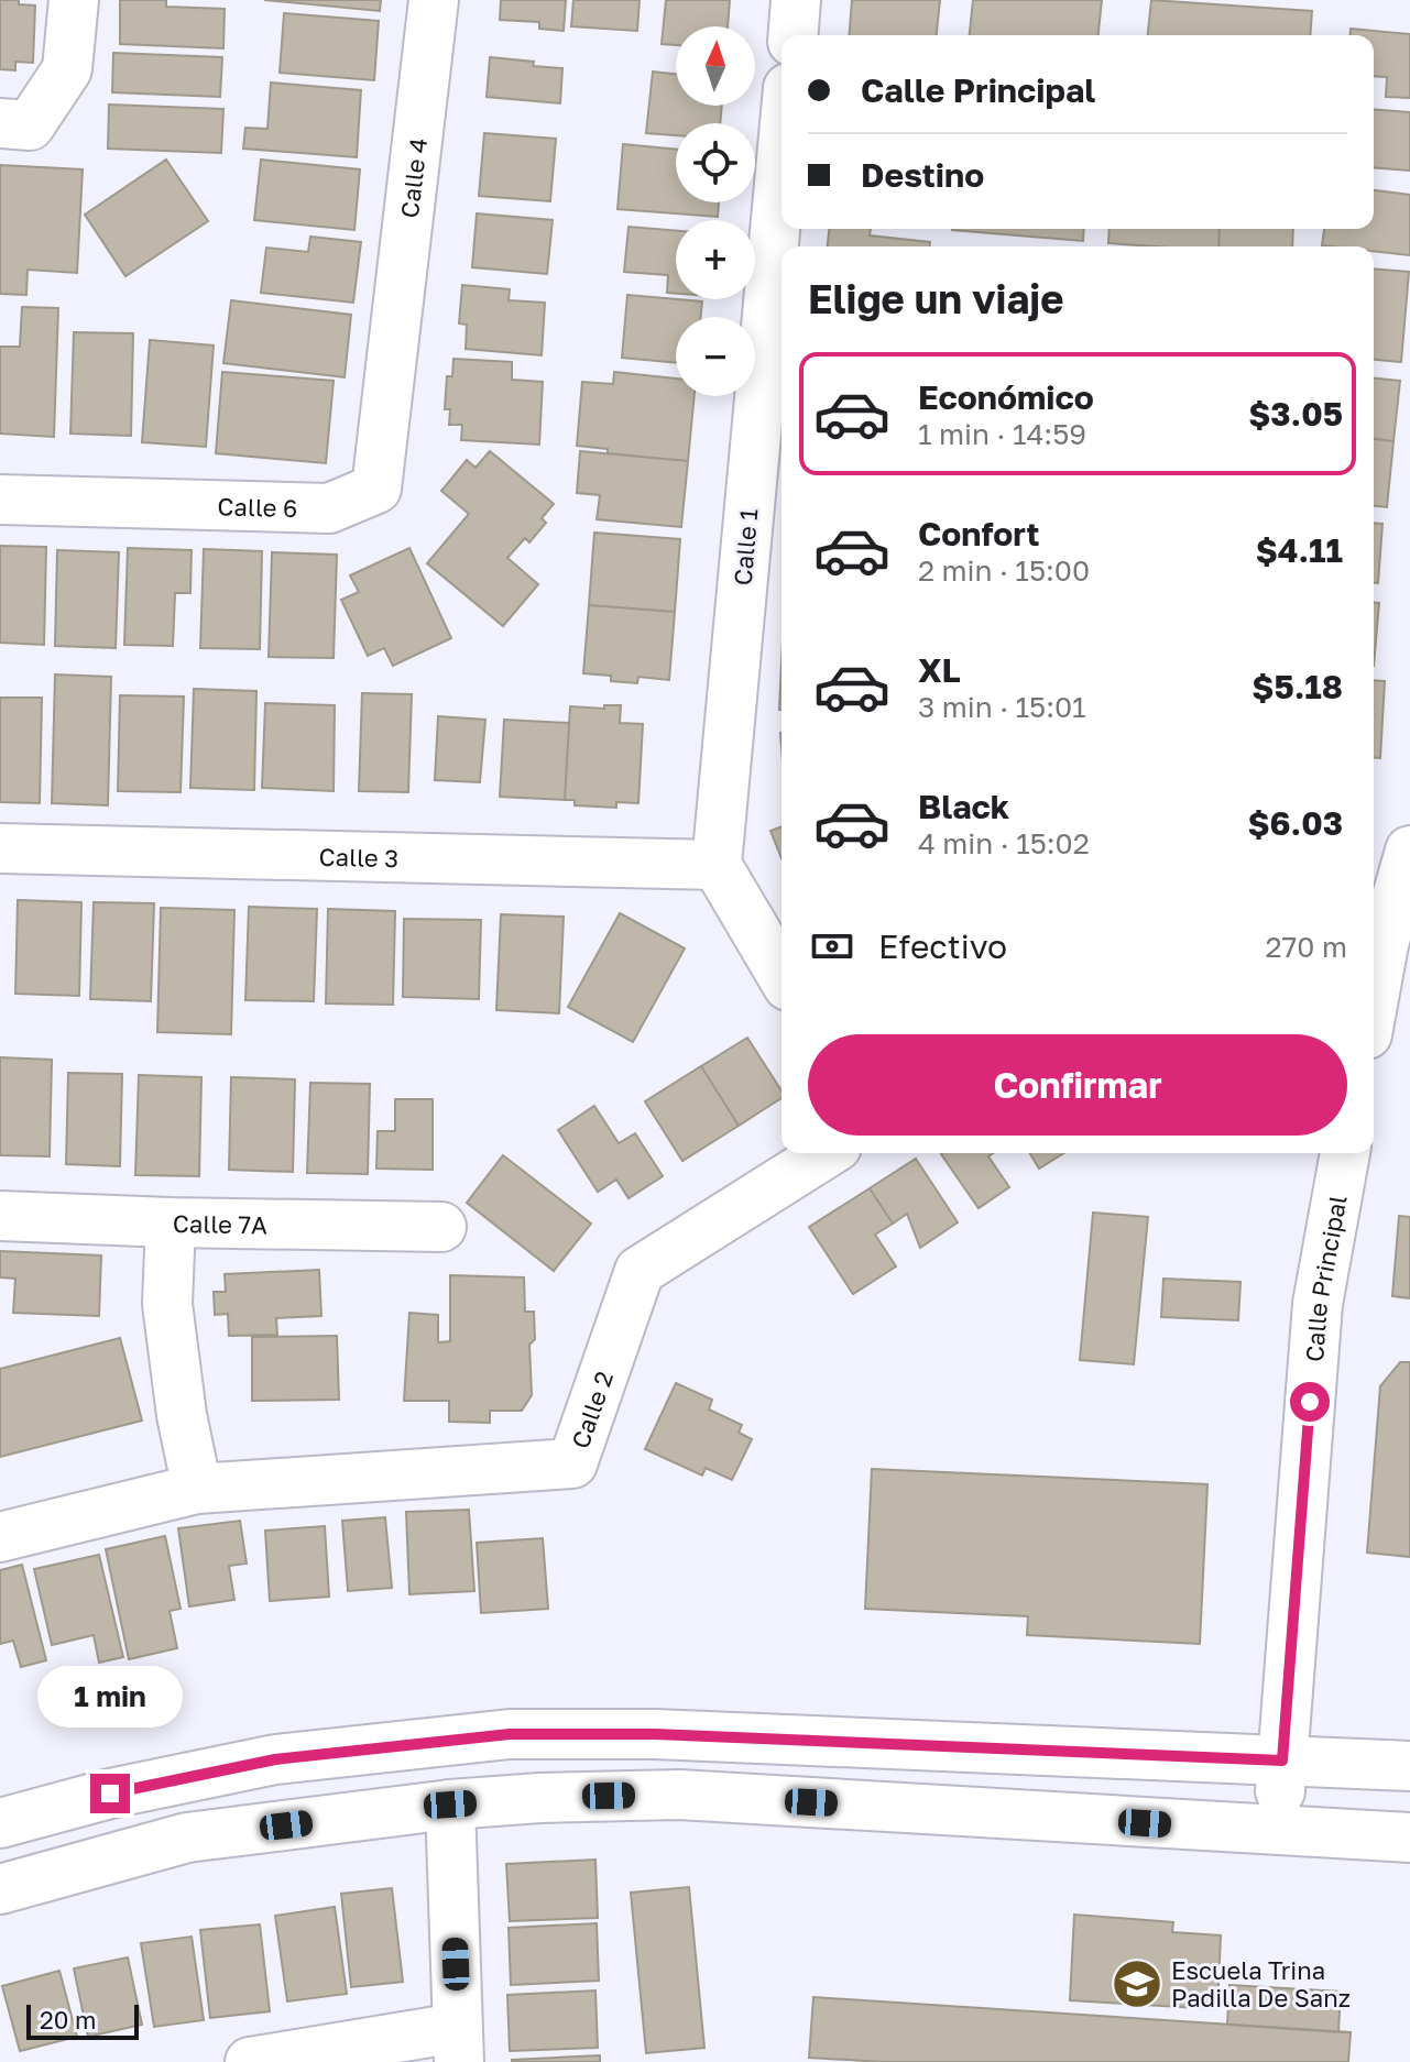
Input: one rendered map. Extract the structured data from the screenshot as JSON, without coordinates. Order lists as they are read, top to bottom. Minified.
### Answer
{"streets":{"street":["Calle 4","Calle 6","Calle 1","Calle 3","Calle 7A","Calle Principal","Calle 2"]},"crossings":[["Calle 4","Calle 6"],["Calle 1","Calle 3"]],"places":{"school or university":["Escuela Trina Padilla De Sanz"]},"scale_bar":"20 m","north":"top","page":{"map_buttons":["+","−"],"banner":["Calle Principal","Destino"],"heading":"Elige un viaje","list":[{"name":"Económico","note":"1 min · 14:59","value":"$3.05"},{"name":"Confort","note":"2 min · 15:00","value":"$4.11"},{"name":"XL","note":"3 min · 15:01","value":"$5.18"},{"name":"Black","note":"4 min · 15:02","value":"$6.03"}],"pay":["Efectivo","270 m"],"buttons":"Confirmar","bubble":"1 min","scale":"20 m"}}
